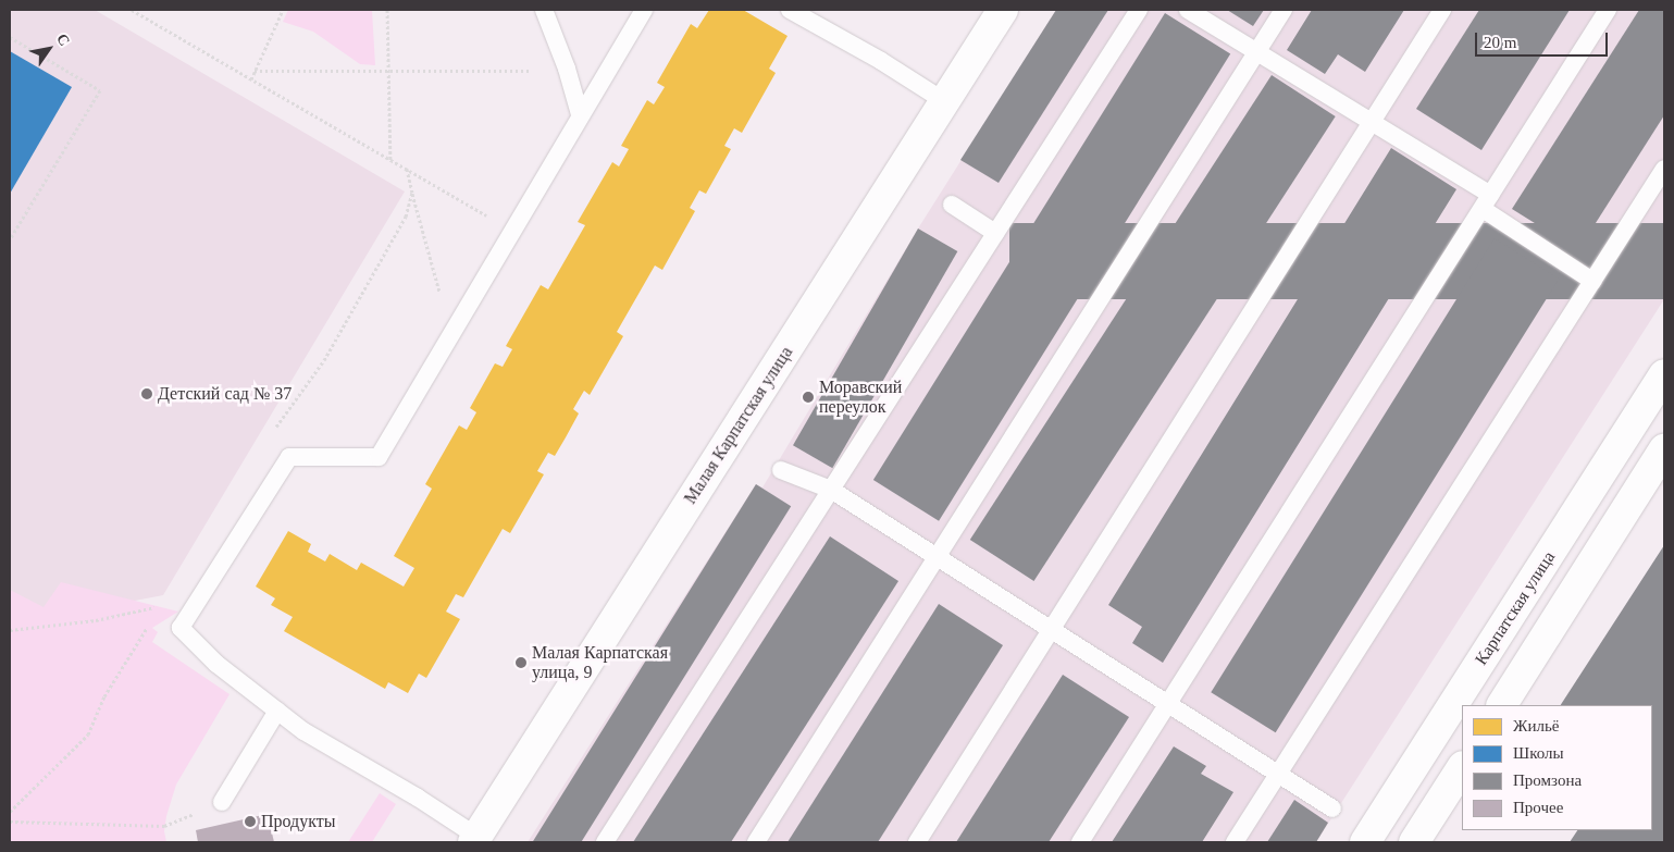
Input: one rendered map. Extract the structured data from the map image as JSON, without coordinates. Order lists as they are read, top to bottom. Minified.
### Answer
{"streets":{"street":["Малая Карпатская улица","Карпатская улица"]},"places":["Детский сад № 37","Моравский переулок","Малая Карпатская улица, 9","Продукты"],"legend":["Жильё","Школы","Промзона","Прочее"],"scale_bar":"20 m","north":"top right"}
